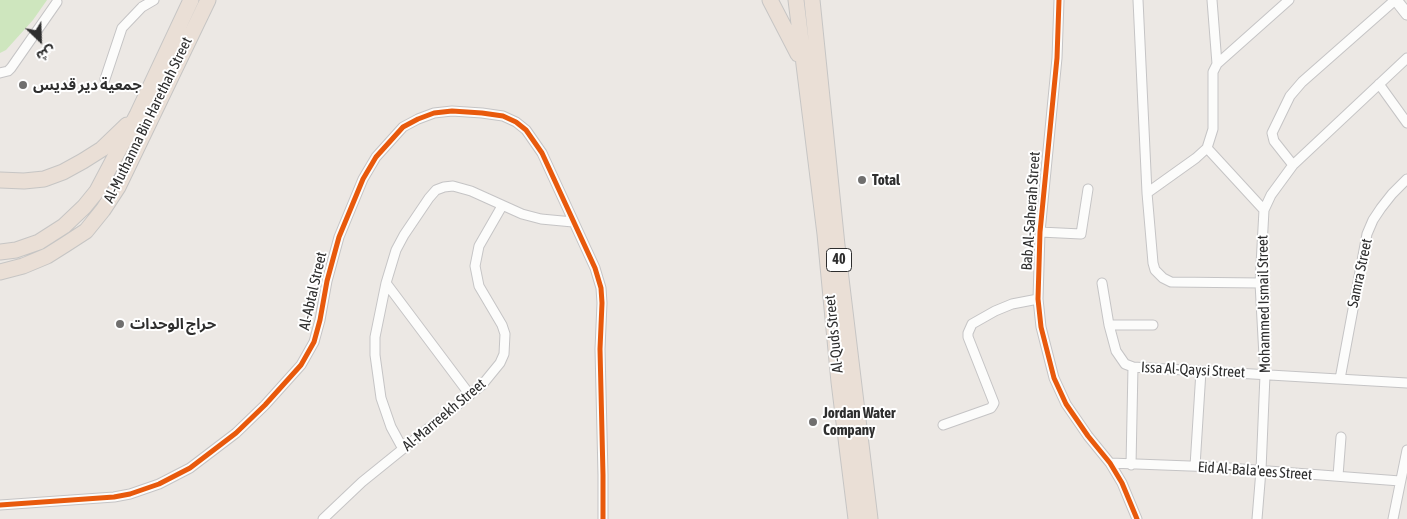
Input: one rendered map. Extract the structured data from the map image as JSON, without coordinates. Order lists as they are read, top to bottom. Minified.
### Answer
{"streets":{"highway":["Al-Muthanna Bin Harethah Street","40","Al-Quds Street"],"street":["Bab Al-Saherah Street","Samra Street","Al-Abtal Street","Mohammed Ismail Street","Issa Al-Qaysi Street","Al-Marreekh Street","Eid Al-Bala'ees Street"]},"crossings":[["Bab Al-Saherah Street","Eid Al-Bala'ees Street"],["Samra Street","Issa Al-Qaysi Street"],["Mohammed Ismail Street","Issa Al-Qaysi Street"],["Mohammed Ismail Street","Eid Al-Bala'ees Street"]],"places":["جمعية دير قديس","Total","حراج الوحدات","Jordan Water Company"],"north":"bottom right"}
